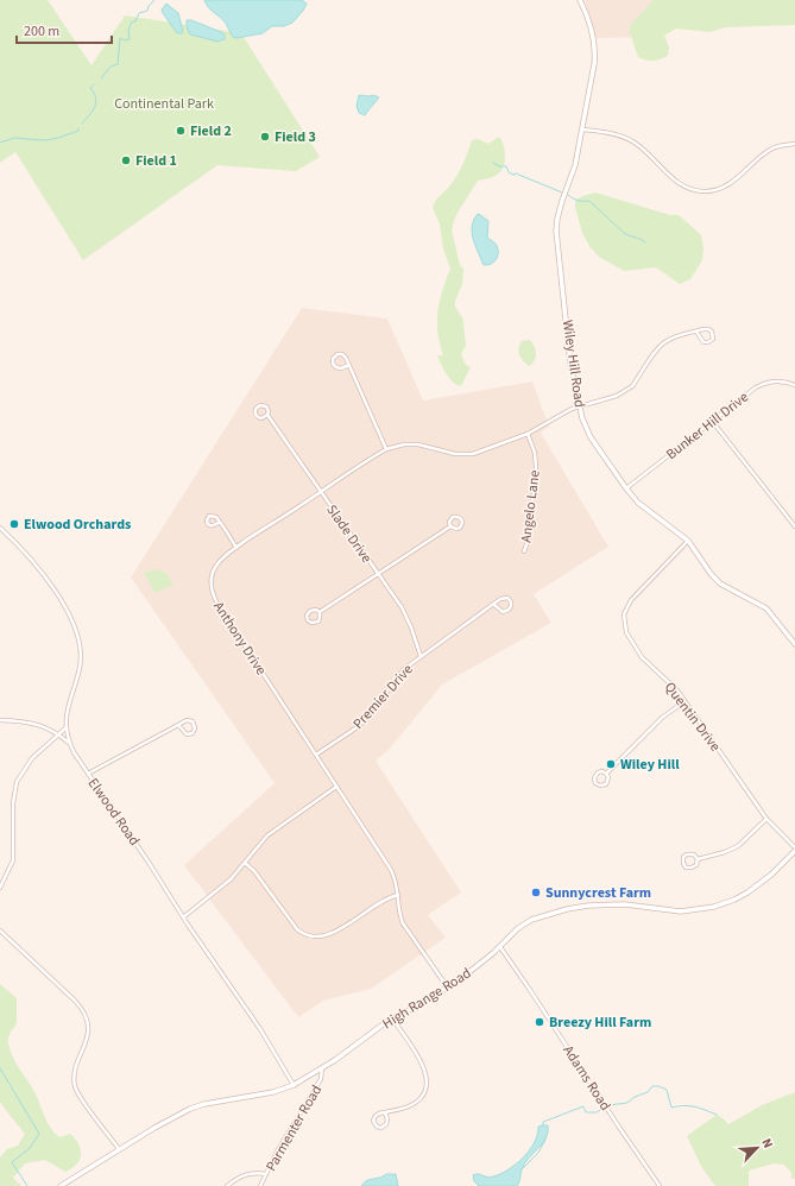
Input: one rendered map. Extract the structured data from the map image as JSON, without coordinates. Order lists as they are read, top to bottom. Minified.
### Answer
{"streets":{"street":["Wiley Hill Road","Bunker Hill Drive","Angelo Lane","Slade Drive","Anthony Drive","Premier Drive","Quentin Drive","Elwood Road","High Range Road","Adams Road","Parmenter Road"]},"crossings":[["Wiley Hill Road","Bunker Hill Drive"],["Wiley Hill Road","Anthony Drive"],["Wiley Hill Road","Quentin Drive"],["Angelo Lane","Anthony Drive"],["Slade Drive","Anthony Drive"],["Slade Drive","Premier Drive"],["Anthony Drive","Premier Drive"],["Anthony Drive","High Range Road"],["Elwood Road","High Range Road"],["High Range Road","Adams Road"],["High Range Road","Parmenter Road"]],"parks":["Continental Park"],"places":["Field 2","Field 3","Field 1","Elwood Orchards","Wiley Hill","Sunnycrest Farm","Breezy Hill Farm"],"scale_bar":"200 m","north":"top right"}
